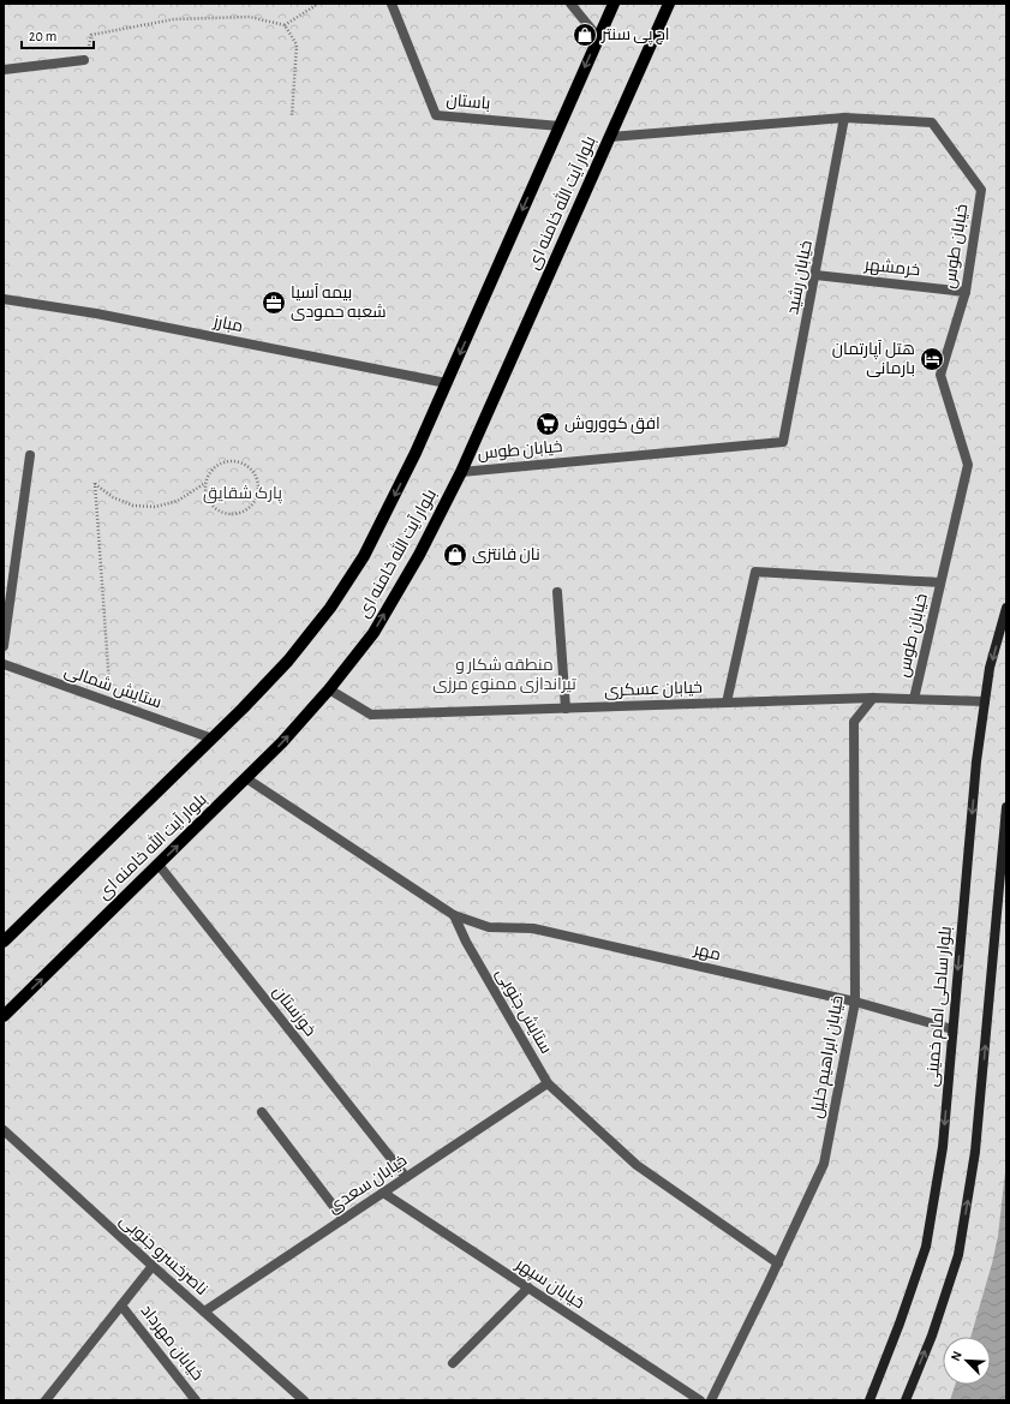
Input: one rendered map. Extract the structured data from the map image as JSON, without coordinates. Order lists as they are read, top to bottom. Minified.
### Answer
{"streets":{"main road":["بلوار آیت الله خامنه ای","بلوار ساحلی امام خمینی"],"street":["باستان","خیابان طوس","خرمشهر","خیابان رشید","مبارز","ستایش شمالی","خیابان عسکری","مهر","خوزستان","ستایش جنوبی","خیابان ابراهیم خلیل","خیابان سعدی","ناصرخسرو جنوبی","خیابان سپهر","خیابان مهرداد"]},"crossings":[["باستان","بلوار آیت الله خامنه ای"],["بلوار آیت الله خامنه ای","خیابان طوس"],["بلوار آیت الله خامنه ای","مبارز"],["بلوار آیت الله خامنه ای","ستایش شمالی"],["بلوار آیت الله خامنه ای","خیابان عسکری"],["بلوار آیت الله خامنه ای","خوزستان"],["خیابان طوس","خرمشهر"],["خیابان طوس","خیابان رشید"],["خیابان طوس","خیابان عسکری"],["خرمشهر","خیابان رشید"],["خیابان عسکری","بلوار ساحلی امام خمینی"],["خیابان عسکری","خیابان ابراهیم خلیل"],["مهر","بلوار ساحلی امام خمینی"],["مهر","ستایش جنوبی"],["مهر","خیابان ابراهیم خلیل"],["خوزستان","خیابان سعدی"],["ستایش جنوبی","خیابان ابراهیم خلیل"],["ستایش جنوبی","خیابان سعدی"],["خیابان سعدی","ناصرخسرو جنوبی"],["خیابان سعدی","خیابان سپهر"]],"parks":["پارک شقایق","منطقه شکار و تیراندازی ممنوع مرزی"],"places":{"shop":["اچ پی سنتر","نان فانتزی"],"office":["بیمه آسیا شعبه حمودی"],"hotel":["هتل آپارتمان بارمانی"],"supermarket":["افق کووروش"]},"scale_bar":"20 m","north":"top left"}
